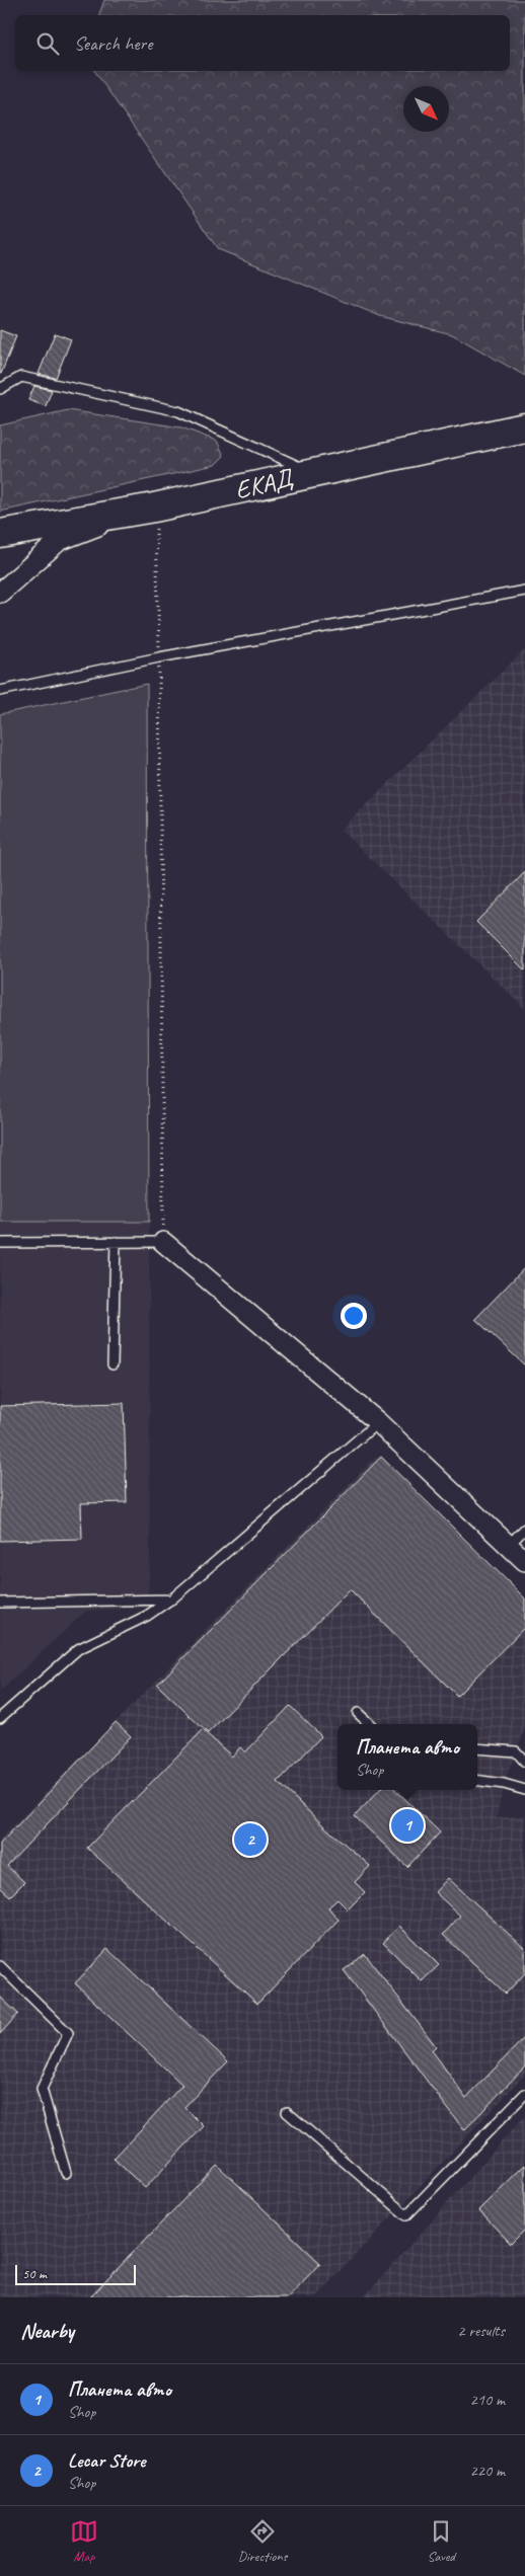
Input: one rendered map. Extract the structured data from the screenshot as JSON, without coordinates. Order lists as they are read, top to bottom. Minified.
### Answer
{"streets":{"highway":["ЕКАД"]},"scale_bar":"50 m","north":"bottom right","page":{"search":"Search here","popup":["Планета авто","Shop"],"pins":["1","2"],"scale":"50 m","heading":["Nearby","2 results"],"list":[{"mark":"1","name":"Планета авто","note":"Shop","value":"210 m"},{"mark":"2","name":"Lecar Store","note":"Shop","value":"220 m"}],"nav":["Map","Directions","Saved"]}}
